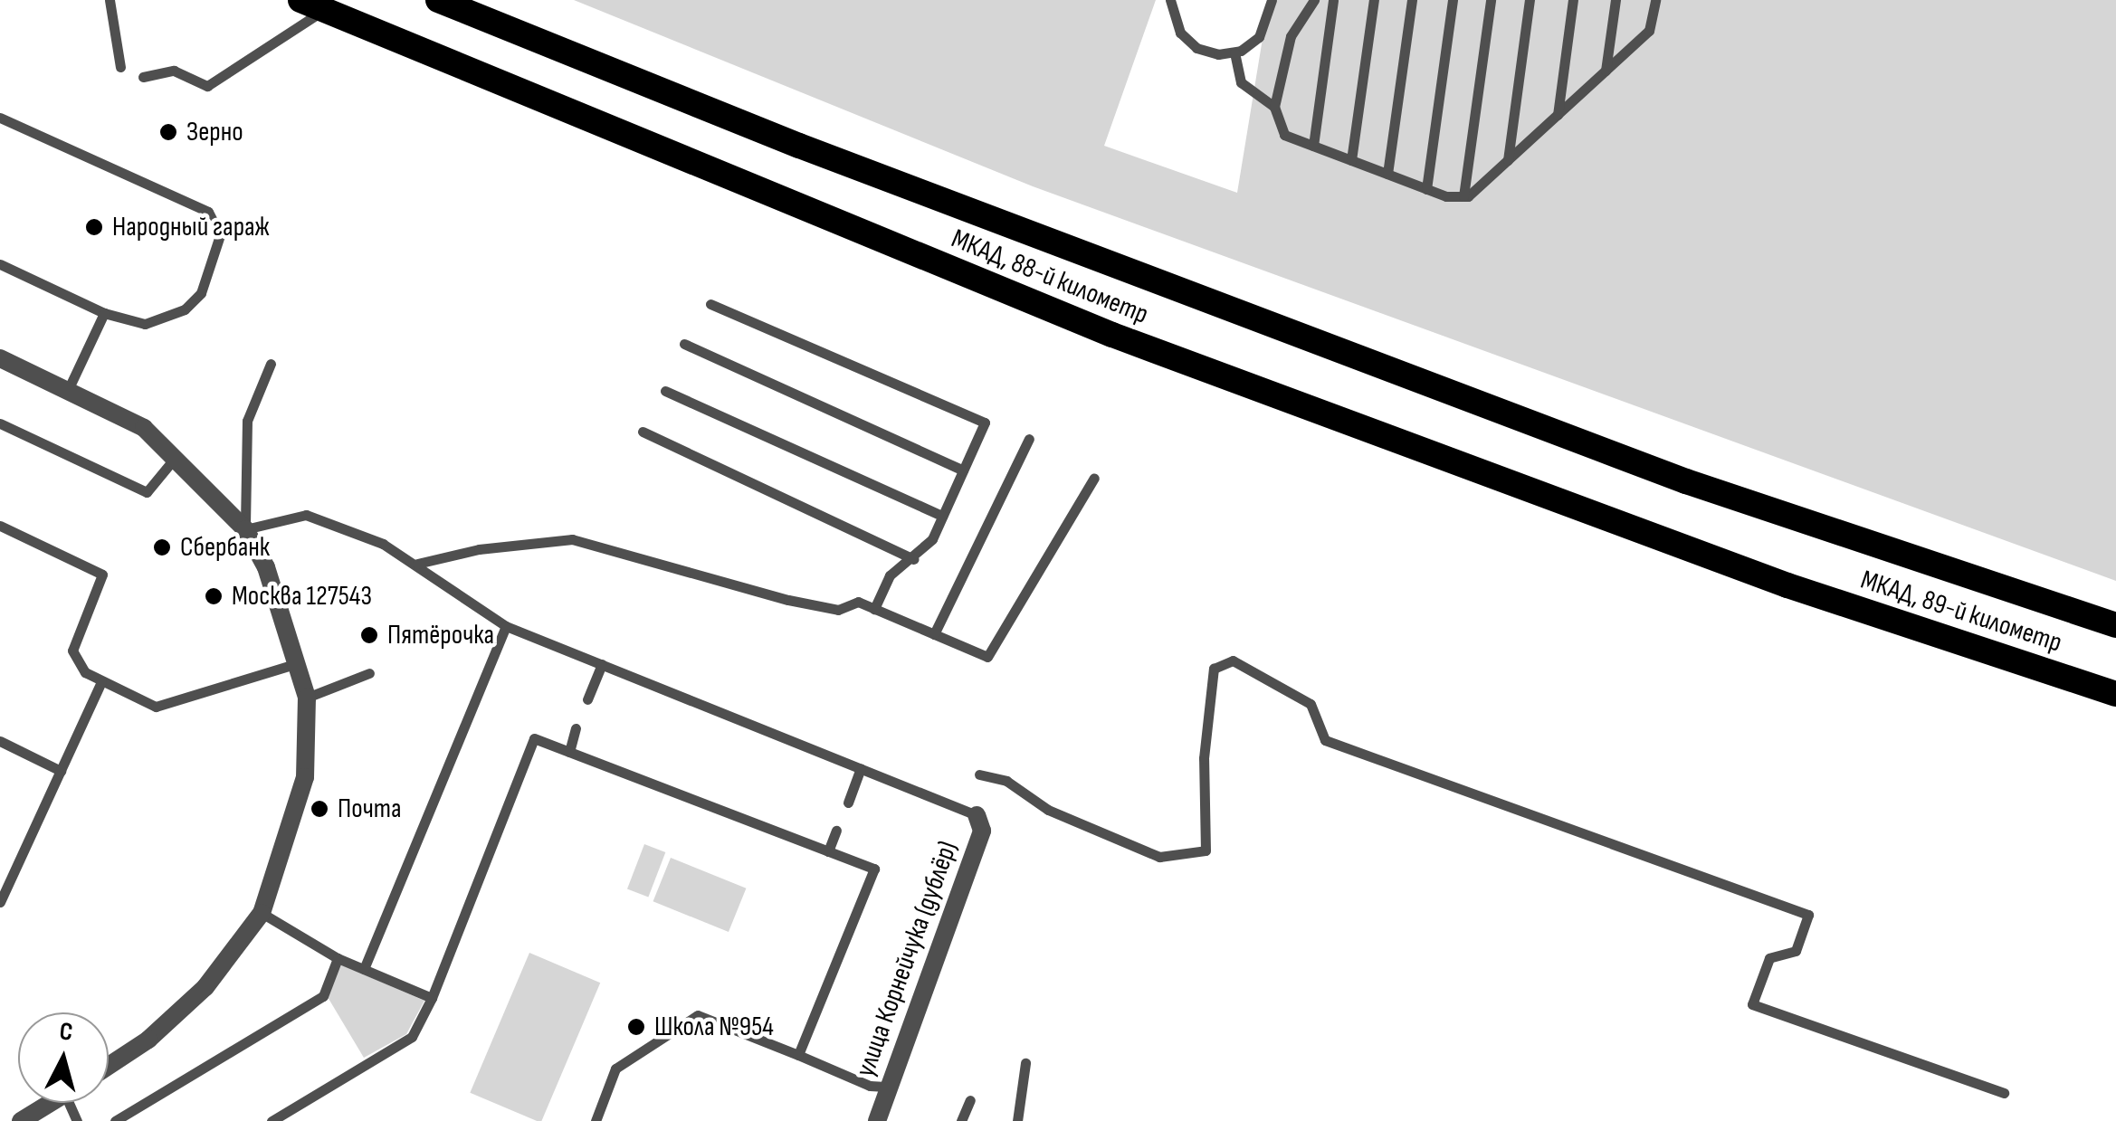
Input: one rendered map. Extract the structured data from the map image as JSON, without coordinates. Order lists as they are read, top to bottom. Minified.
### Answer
{"streets":{"highway":["МКАД, 88-й километр","МКАД, 89-й километр"],"street":["улица Корнейчука (дублёр)"]},"crossings":[["МКАД, 88-й километр","МКАД, 89-й километр"]],"places":["Зерно","Народный гараж","Сбербанк","Москва 127543","Пятёрочка","Почта","Школа №954"],"north":"top"}
